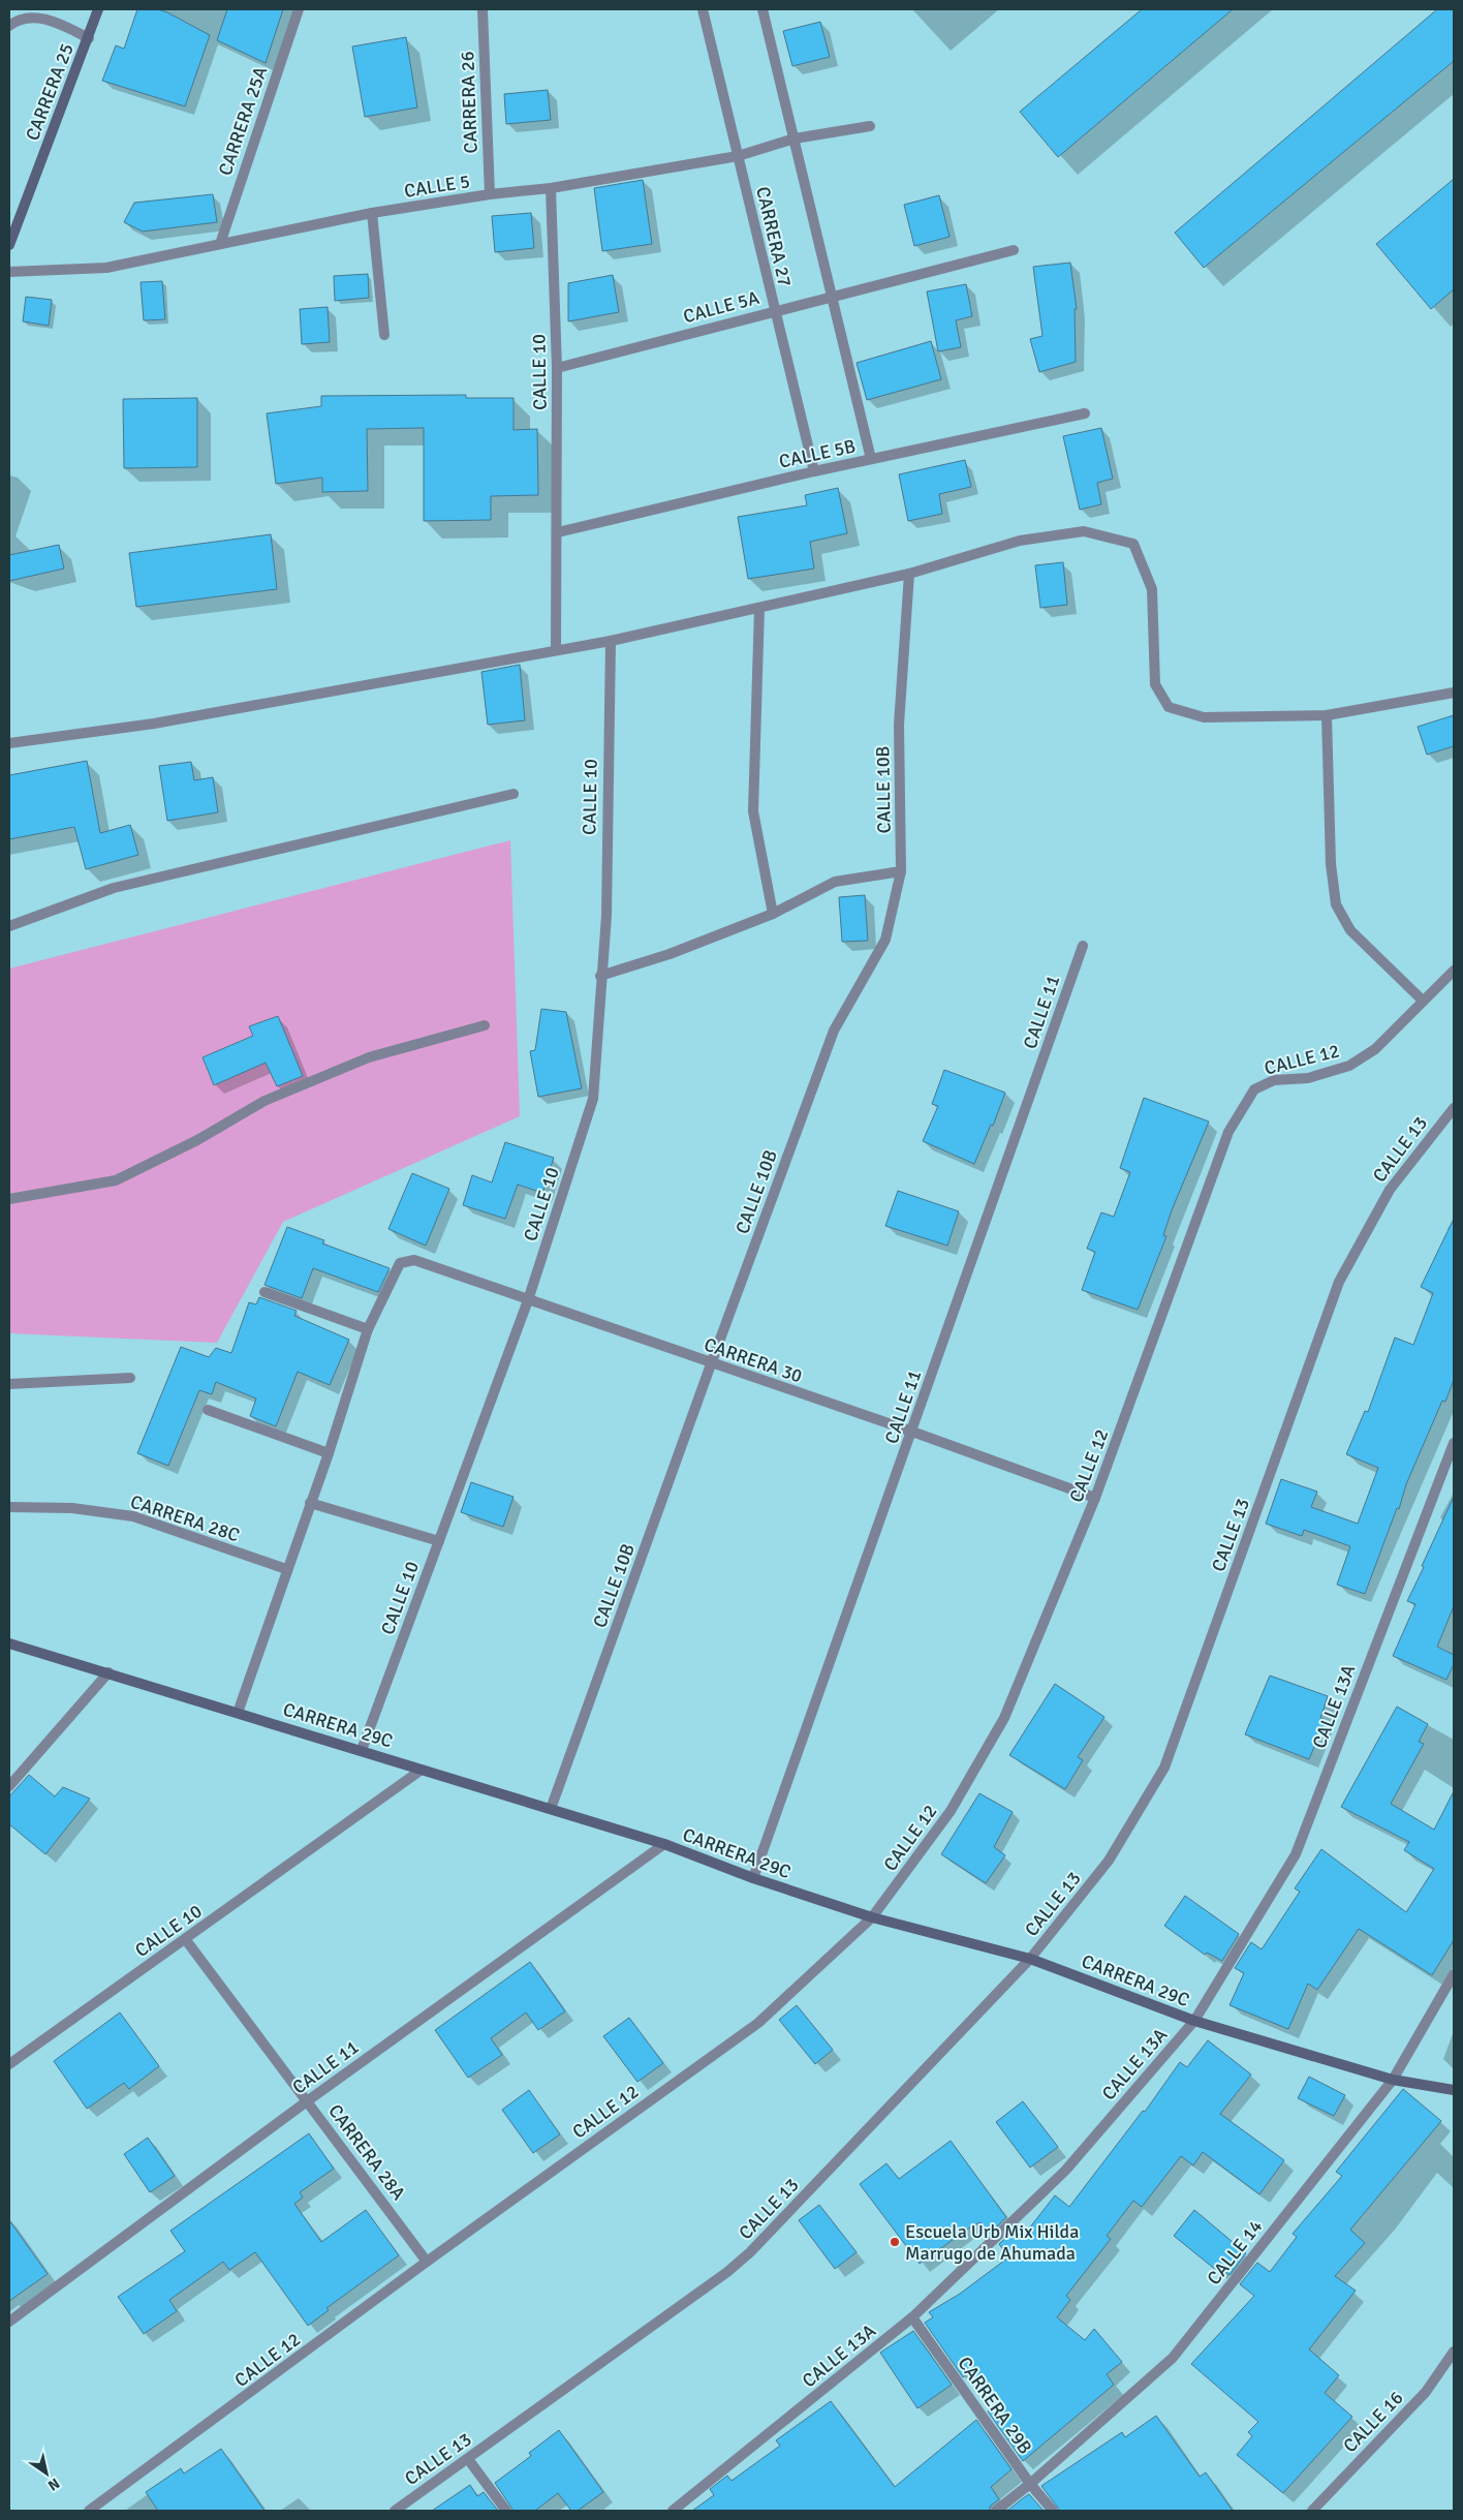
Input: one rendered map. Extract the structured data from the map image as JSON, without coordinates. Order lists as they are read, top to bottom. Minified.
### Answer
{"streets":{"street":["CARRERA 25","CARRERA 26","CARRERA 25A","CALLE 5","CARRERA 27","CALLE 5A","CALLE 10","CALLE 5B","CALLE 10B","CALLE 11","CALLE 12","CALLE 13","CARRERA 30","CARRERA 28C","CALLE 13A","CARRERA 29C","CARRERA 28A","CALLE 14","CARRERA 29B","CALLE 16"]},"crossings":[["CARRERA 26","CALLE 5"],["CARRERA 25A","CALLE 5"],["CALLE 5","CARRERA 27"],["CALLE 5","CALLE 10"],["CARRERA 27","CALLE 5A"],["CARRERA 27","CALLE 5B"],["CALLE 5A","CALLE 10"],["CALLE 10","CALLE 5B"],["CALLE 10","CARRERA 30"],["CALLE 10","CARRERA 29C"],["CALLE 10","CARRERA 28A"],["CALLE 10B","CARRERA 30"],["CALLE 10B","CARRERA 29C"],["CALLE 11","CARRERA 30"],["CALLE 11","CARRERA 29C"],["CALLE 11","CARRERA 28A"],["CALLE 12","CARRERA 30"],["CALLE 12","CARRERA 29C"],["CALLE 12","CARRERA 28A"],["CALLE 13","CARRERA 29C"],["CALLE 13A","CARRERA 29C"],["CALLE 13A","CARRERA 29B"],["CARRERA 29C","CALLE 14"],["CALLE 14","CARRERA 29B"]],"places":["Escuela Urb Mix Hilda Marrugo de Ahumada"],"north":"bottom right"}
